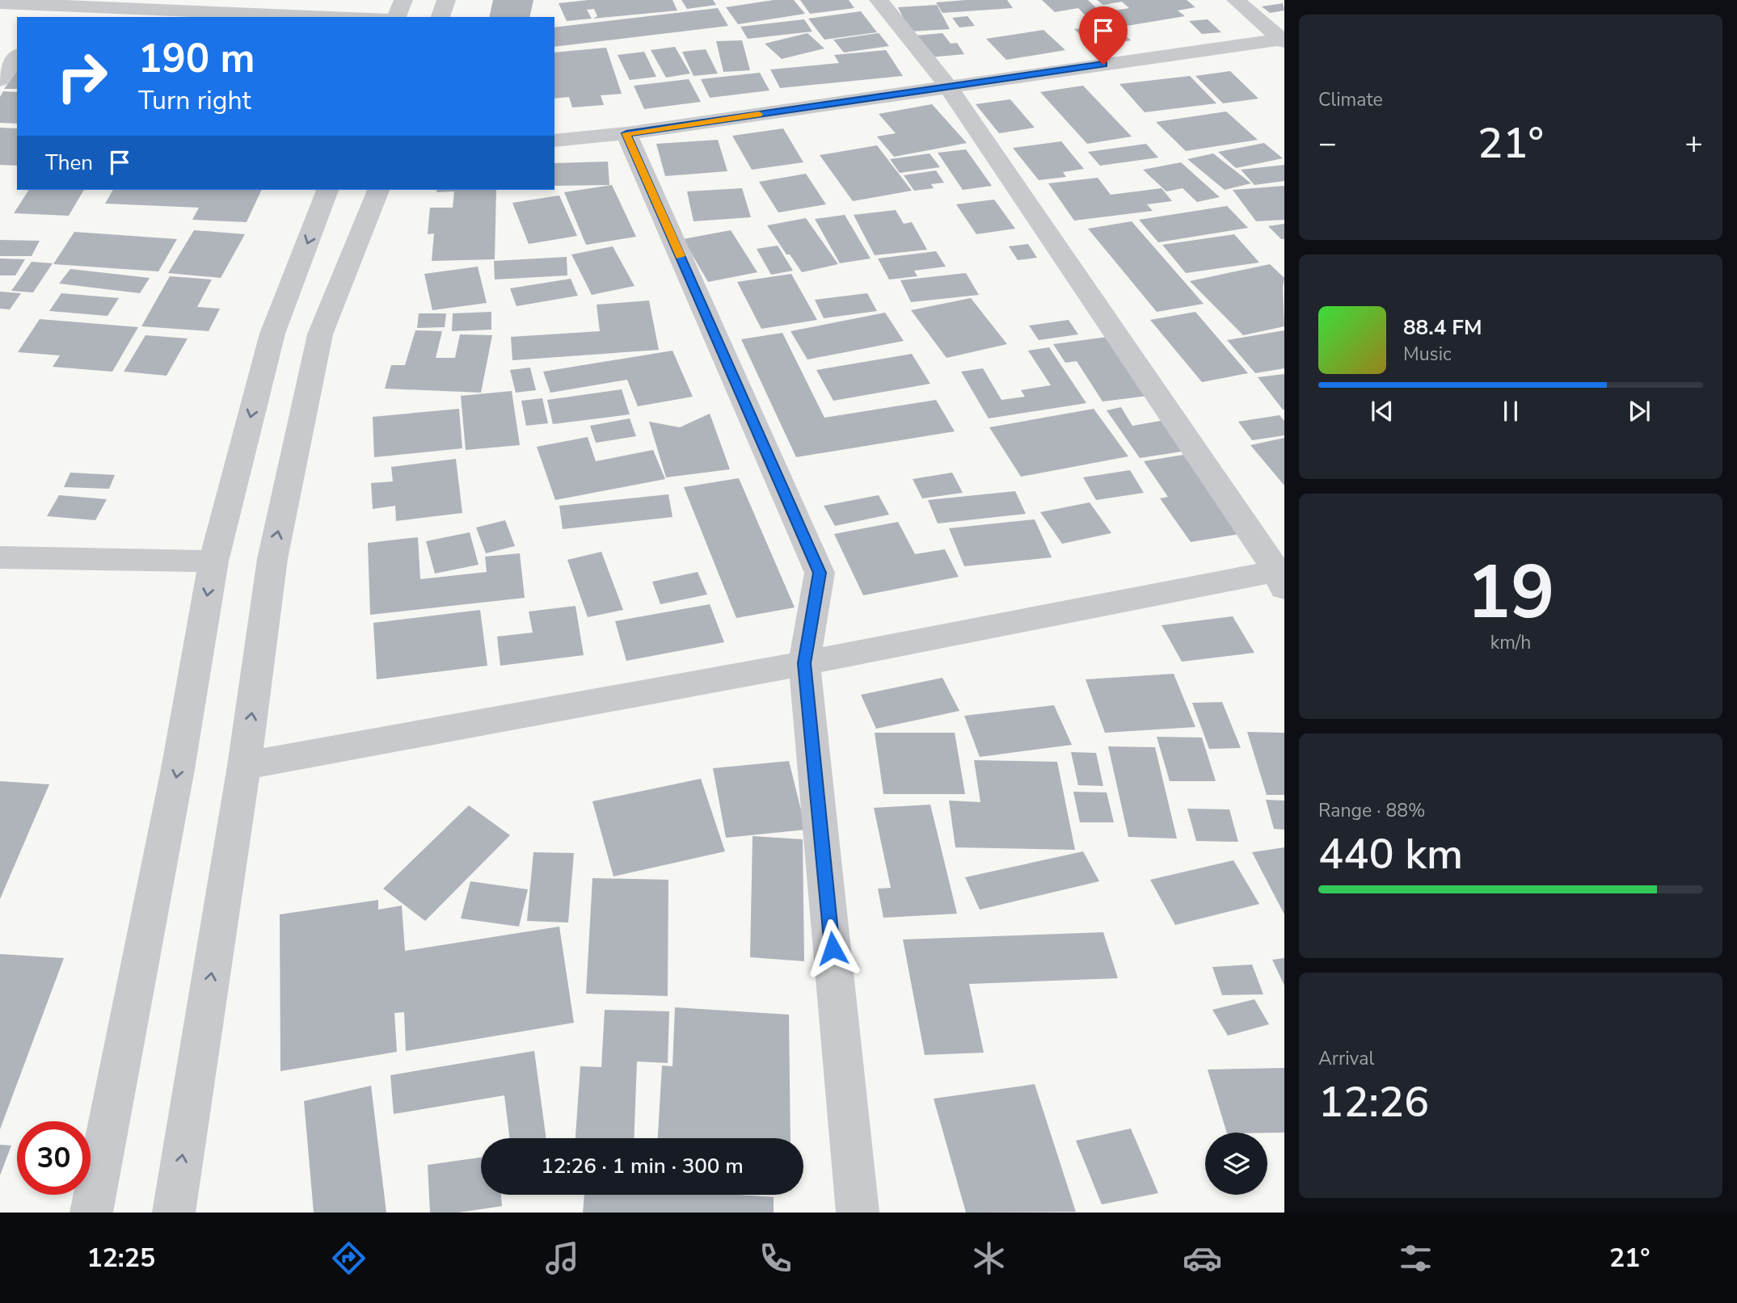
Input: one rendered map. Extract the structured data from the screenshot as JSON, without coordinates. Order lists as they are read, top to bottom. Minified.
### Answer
{"page":{"tile":["Climate",["19","km/h"],["Range · 88%","440 km"],["Arrival","12:26"]],"turn":["190 m","Turn right"],"heat":["−","21°","+"],"then":"Then","song":["88.4 FM","Music"],"limit":"30","trip":"12:26 · 1 min · 300 m","tabs":["12:25","21°"]}}
